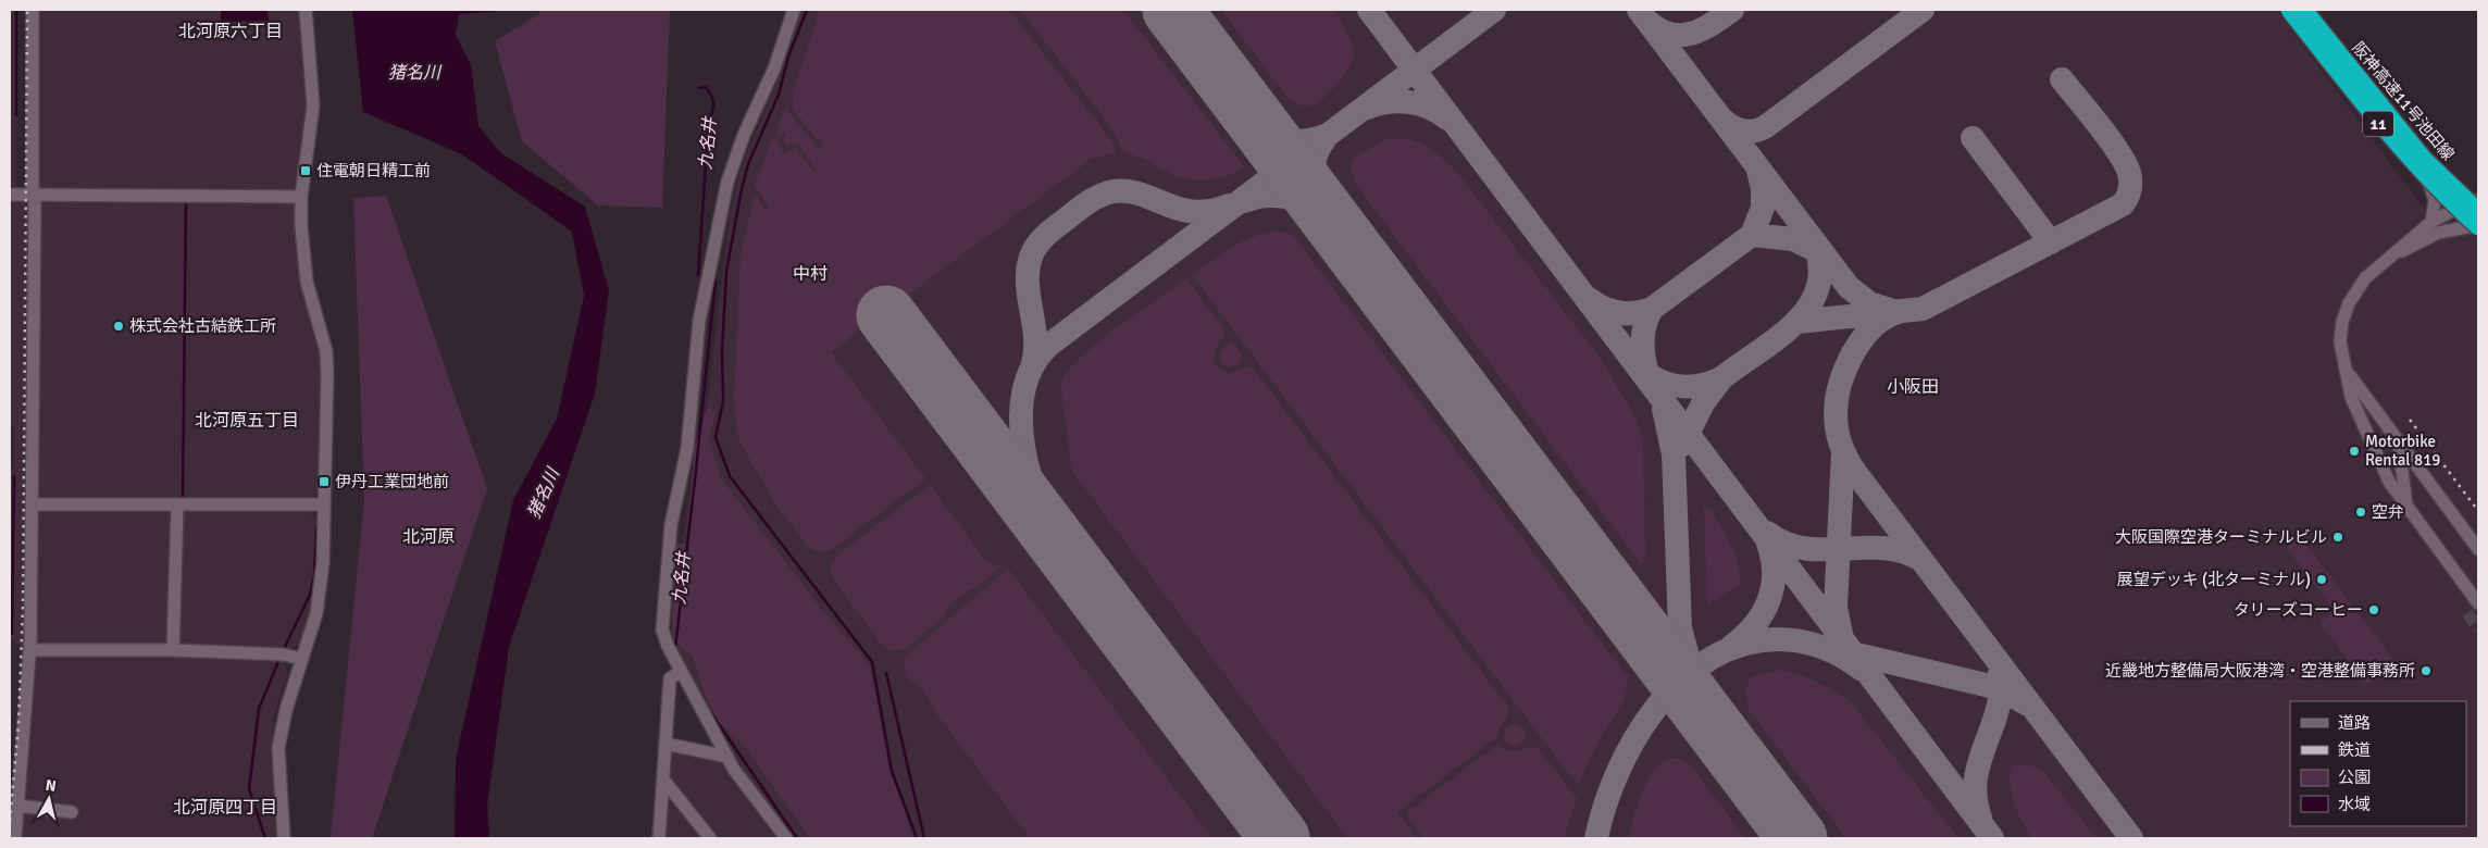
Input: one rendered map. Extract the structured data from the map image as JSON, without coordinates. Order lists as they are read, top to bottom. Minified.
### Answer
{"streets":{"highway":["阪神高速11号池田線","11"]},"districts":["北河原六丁目","中村","小阪田","北河原五丁目","北河原","北河原四丁目"],"water":["猪名川","九名井"],"places":{"transit":["住電朝日精工前","伊丹工業団地前"],"other":["株式会社古結鉄工所","Motorbike Rental 819","空弁","大阪国際空港ターミナルビル","展望デッキ (北ターミナル)","タリーズコーヒー","近畿地方整備局大阪港湾・空港整備事務所"]},"legend":["道路","鉄道","公園","水域"],"north":"top"}
